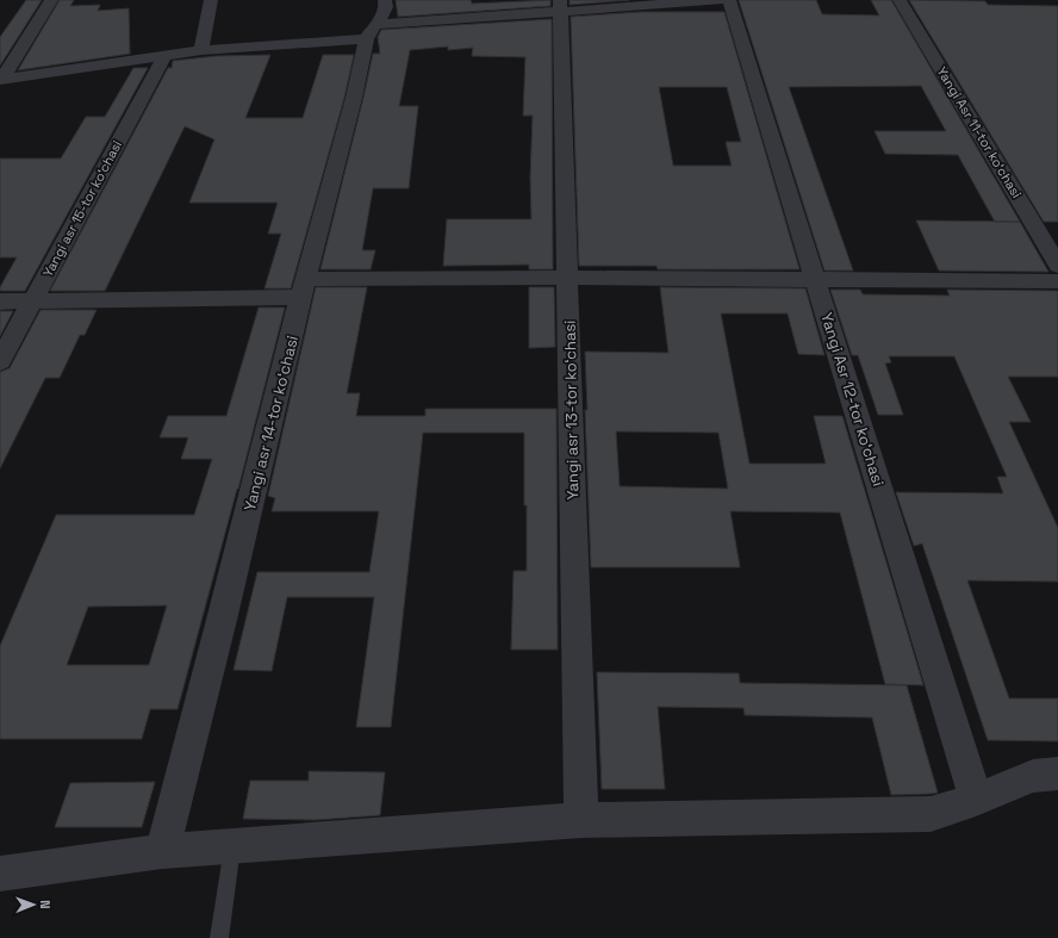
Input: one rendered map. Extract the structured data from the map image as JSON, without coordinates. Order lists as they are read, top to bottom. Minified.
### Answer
{"streets":{"street":["Yangi Asr 11-tor koʻchasi","Yangi asr 15-tor koʻchasi","Yangi Asr 12-tor koʻchasi","Yangi asr 13-tor koʻchasi","Yangi asr 14-tor koʻchasi"]},"north":"right"}
